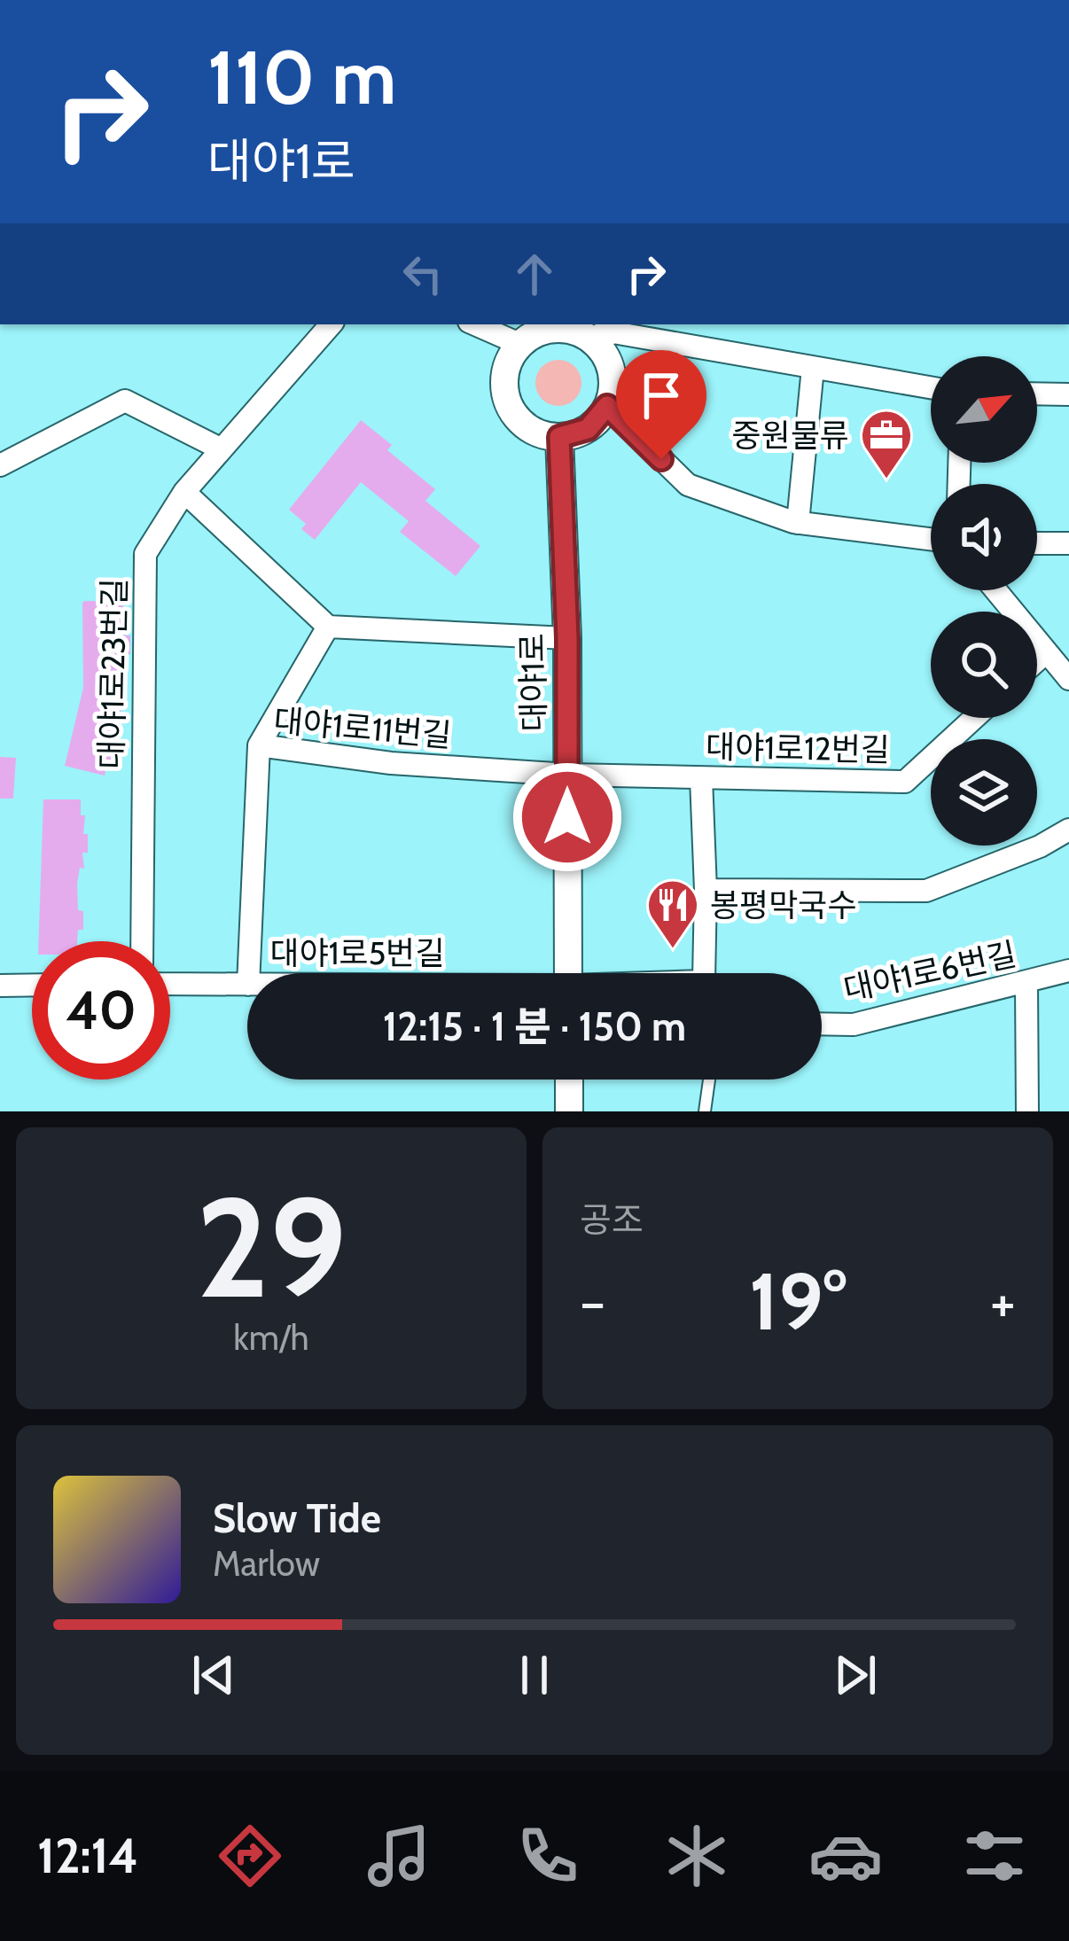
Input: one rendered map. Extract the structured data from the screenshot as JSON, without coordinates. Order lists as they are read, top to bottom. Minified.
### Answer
{"streets":{"street":["대야1로23번길","대야1로","대야1로11번길","대야1로12번길","대야1로5번길","대야1로6번길"]},"crossings":[["대야1로","대야1로11번길"],["대야1로","대야1로12번길"],["대야1로11번길","대야1로12번길"]],"places":{"office":["중원물류"],"restaurant":["봉평막국수"]},"north":"top right","page":{"turn":["110 m","대야1로"],"limit":"40","trip":"12:15 · 1 분 · 150 m","tile":[["29","km/h"],"공조"],"heat":["−","19°","+"],"song":["Slow Tide","Marlow"],"tabs":"12:14"}}
